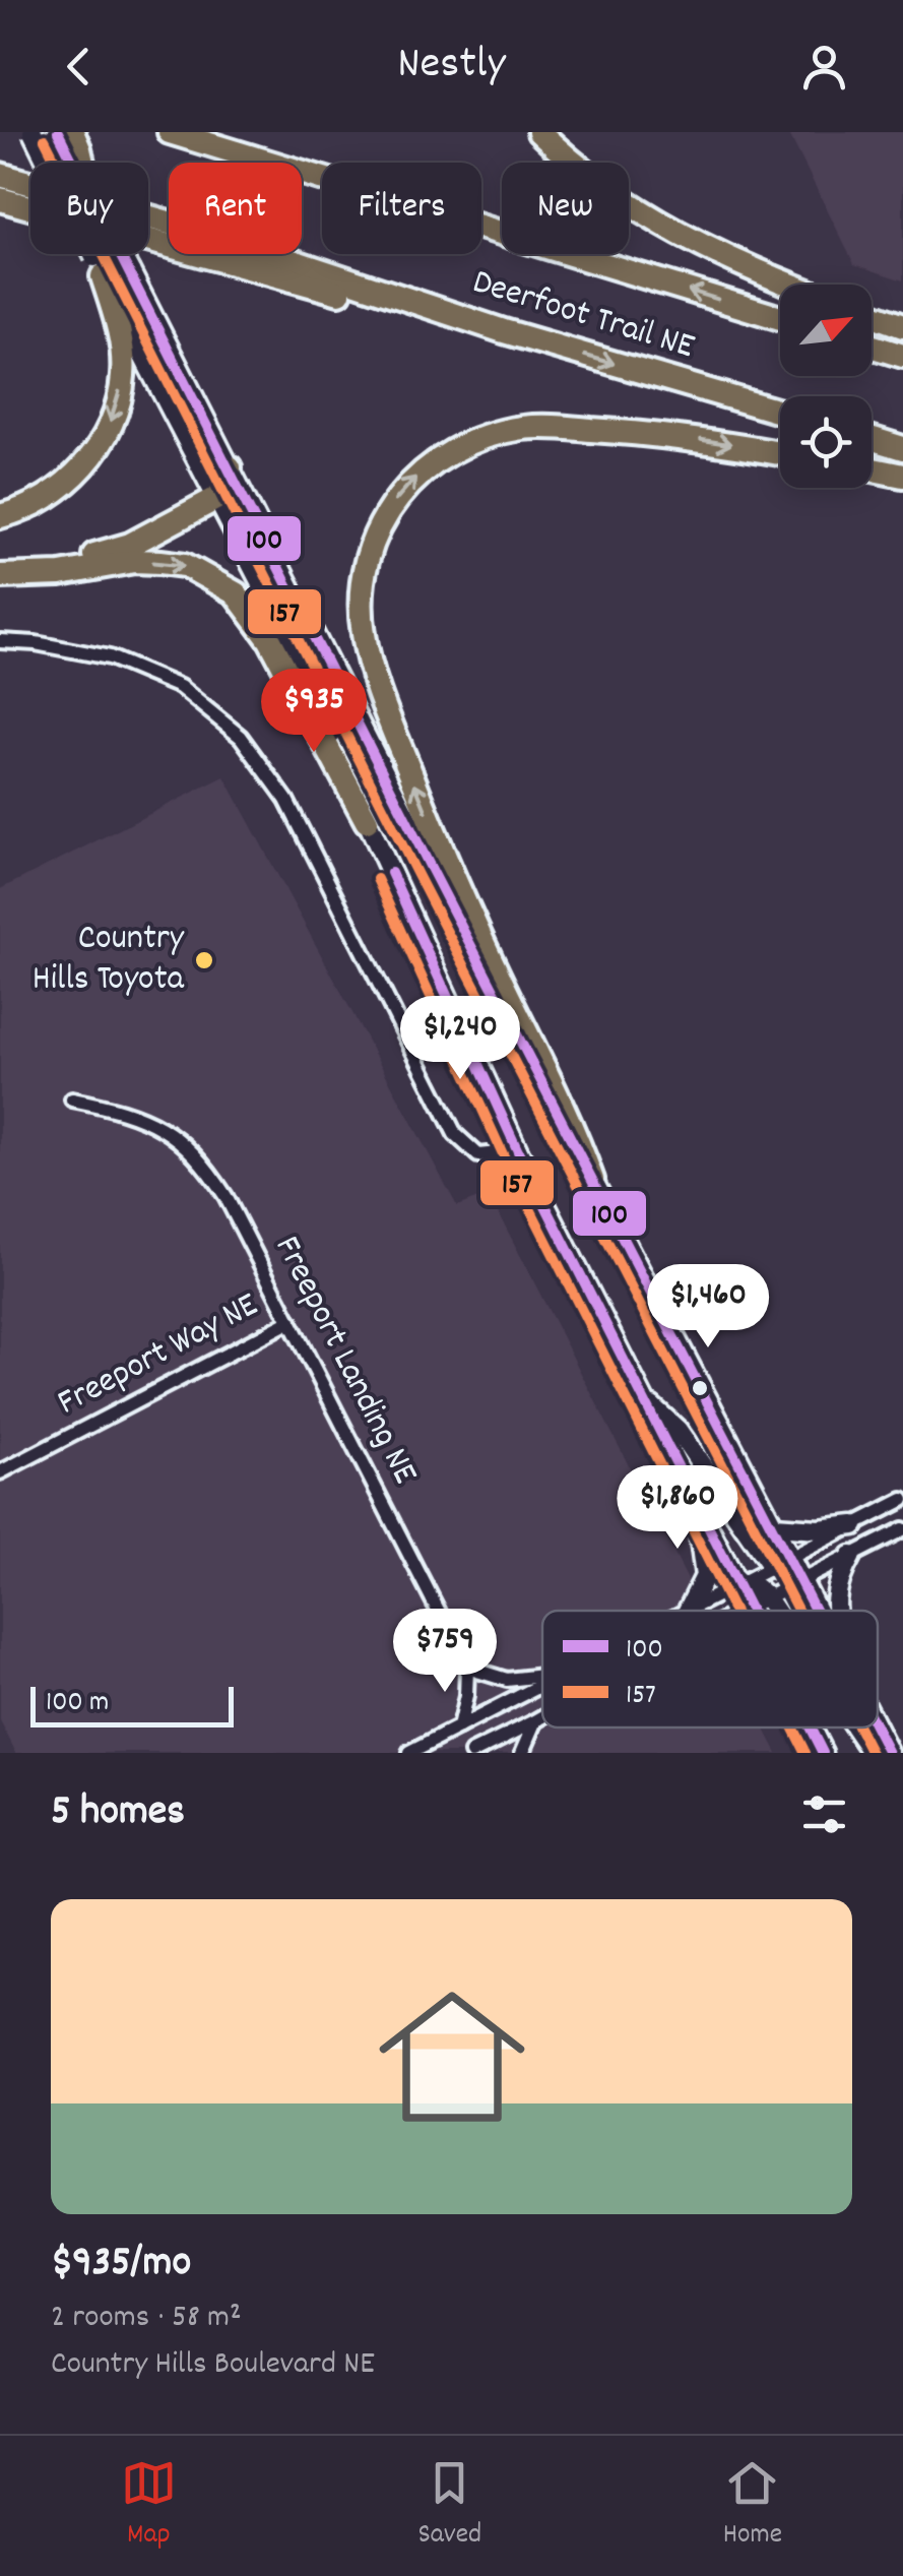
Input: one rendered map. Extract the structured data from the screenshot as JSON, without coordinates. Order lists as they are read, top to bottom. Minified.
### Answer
{"streets":{"highway":["Deerfoot Trail NE"],"street":["Freeport Way NE","Freeport Landing NE"]},"crossings":[["Freeport Way NE","Freeport Landing NE"]],"places":["Country Hills Toyota"],"lines":["transit line 100","transit line 157"],"legend":["100","157"],"scale_bar":"100 m","north":"top right","page":{"header":"Nestly","chip":["Buy","Rent","Filters","New"],"price":["$935","$1,240","$1,460","$1,860","$759"],"scale":"100 m","heading":"5 homes","list":[{"name":"$935/mo","note":"2 rooms · 58 m² · Country Hills Boulevard NE"}],"tabs":["Map","Saved","Home"]}}
